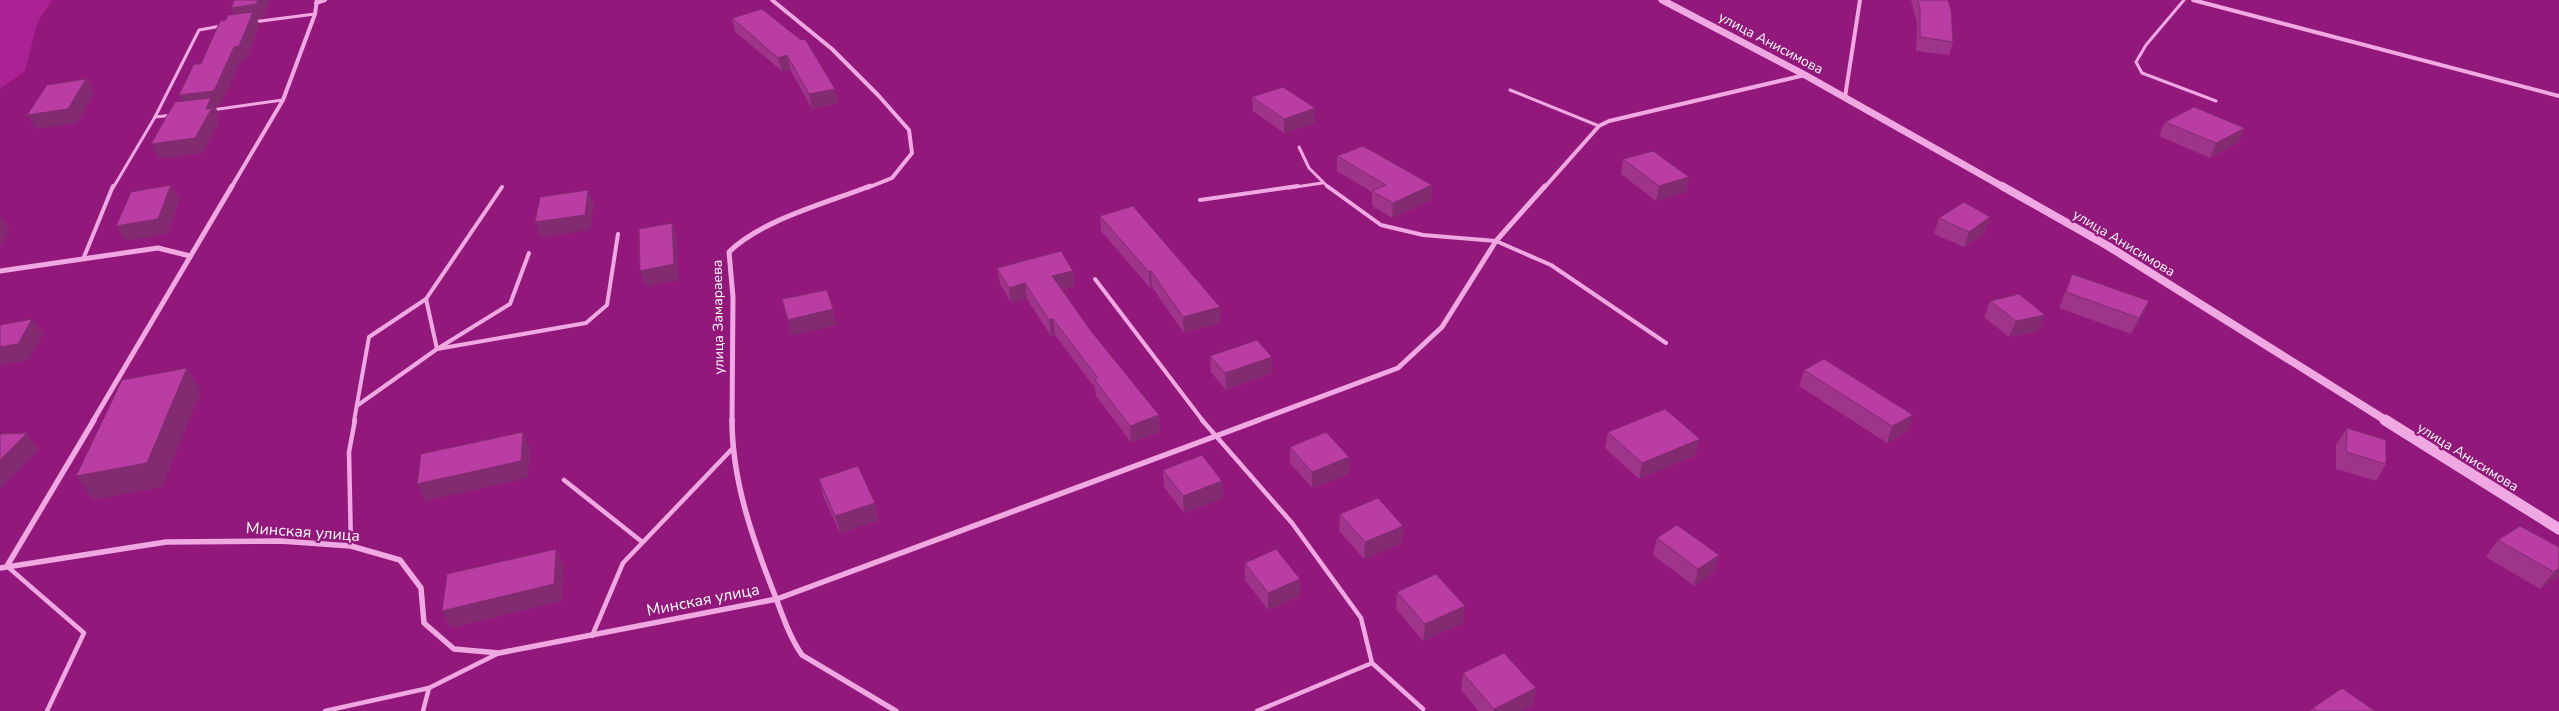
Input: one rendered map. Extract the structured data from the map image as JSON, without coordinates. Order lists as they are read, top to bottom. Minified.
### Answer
{"streets":{"street":["улица Анисимова","улица Замараева","Минская улица"]},"crossings":[["улица Замараева","Минская улица"]]}
